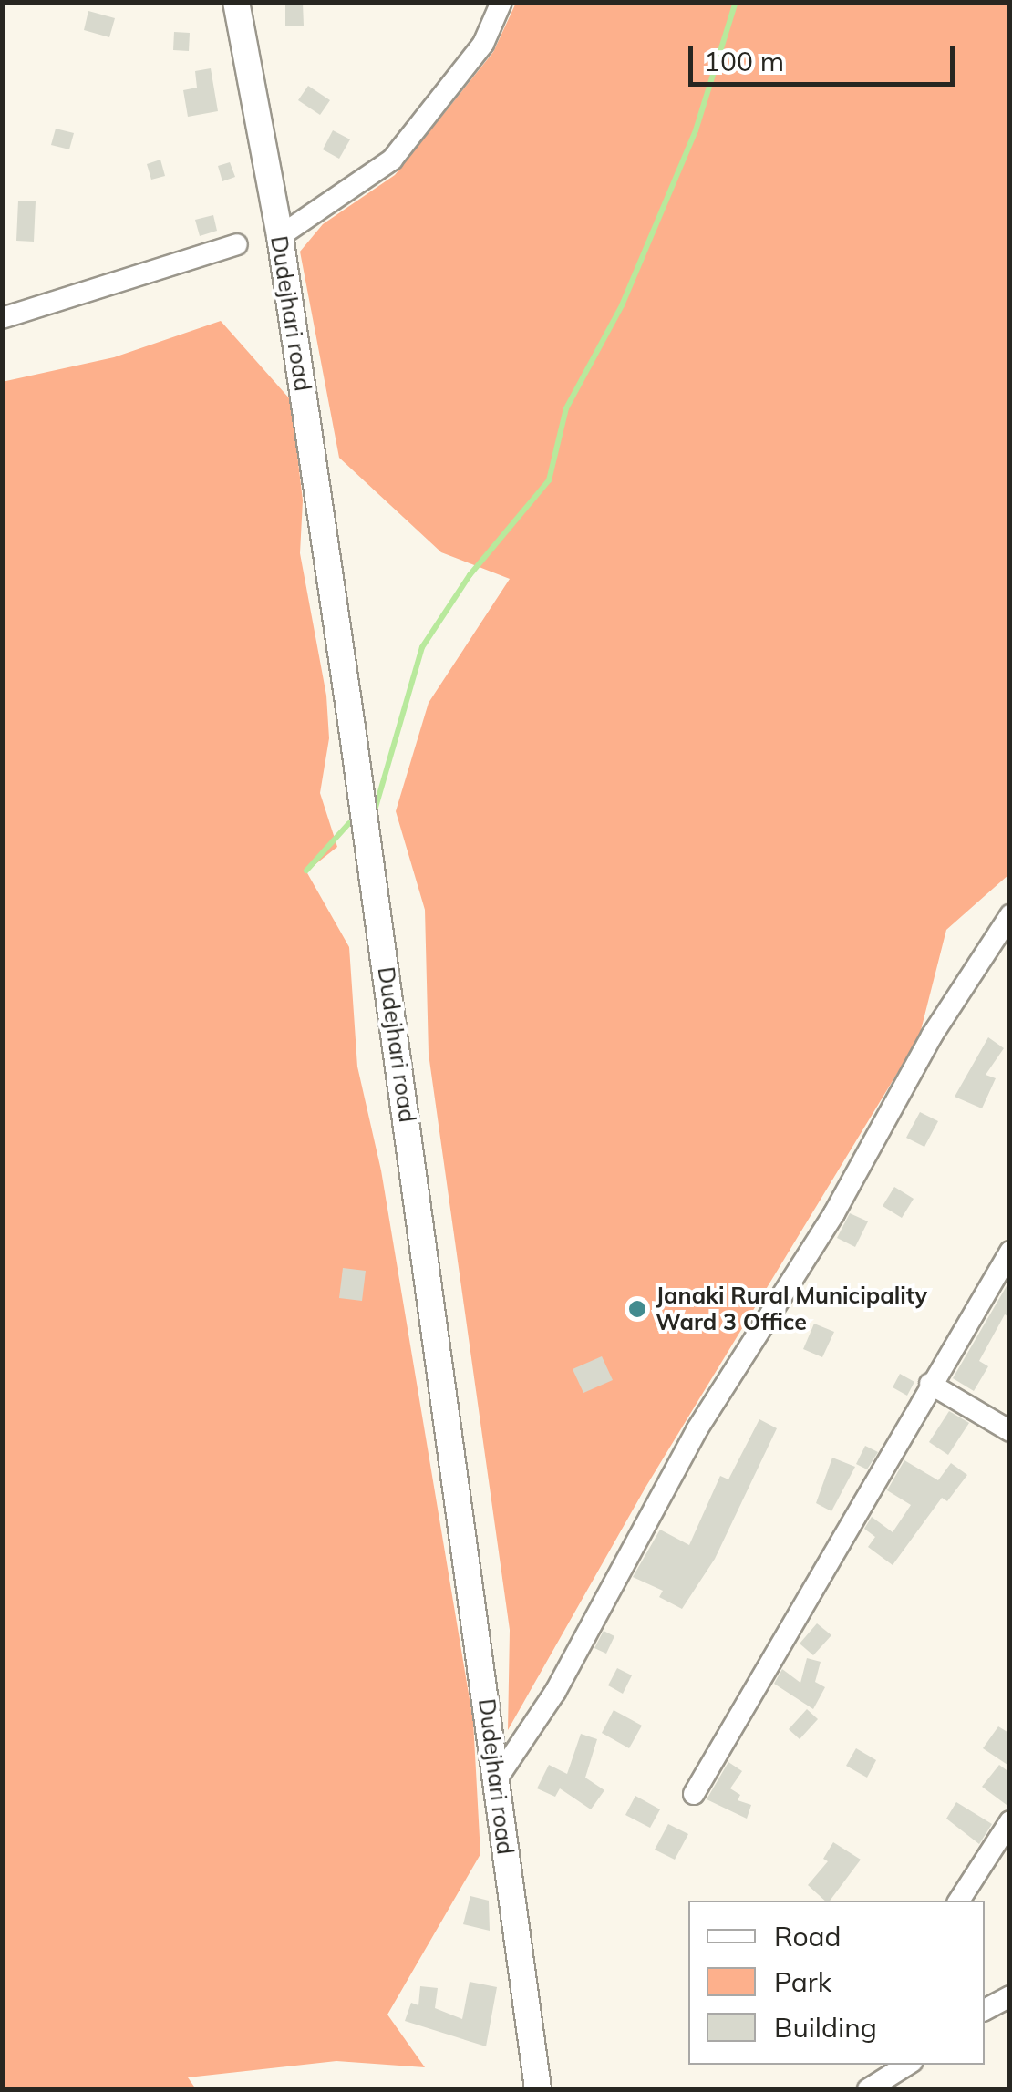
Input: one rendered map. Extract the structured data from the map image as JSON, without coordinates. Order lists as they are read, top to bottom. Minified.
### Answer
{"streets":{"street":["Dudejhari road"]},"places":["Janaki Rural Municipality Ward 3 Office"],"legend":["Road","Park","Building"],"scale_bar":"100 m"}
